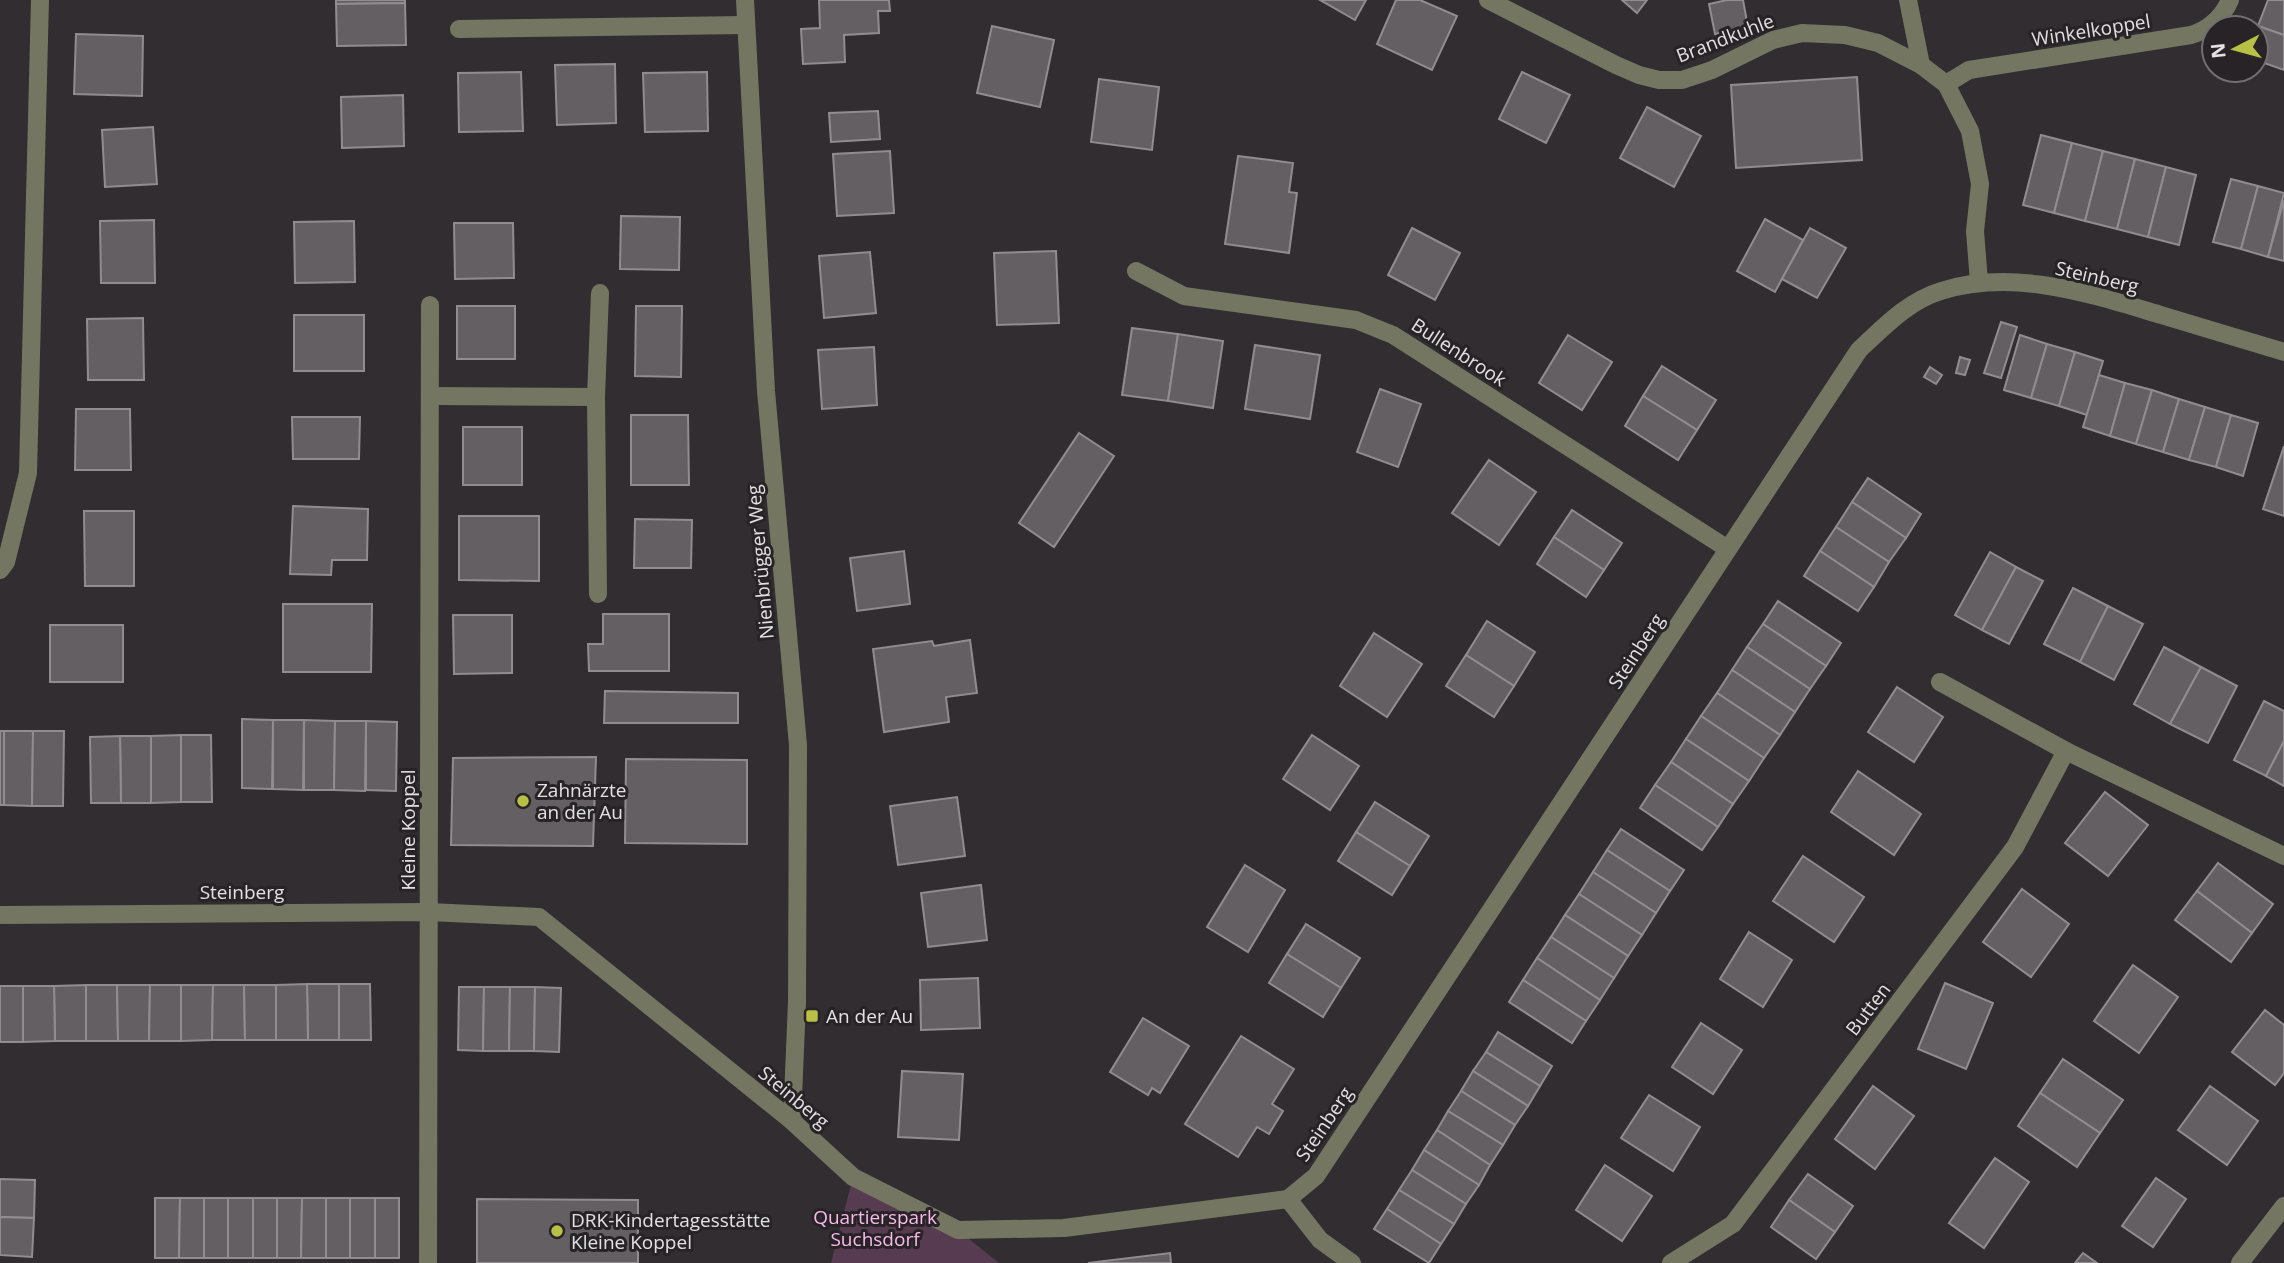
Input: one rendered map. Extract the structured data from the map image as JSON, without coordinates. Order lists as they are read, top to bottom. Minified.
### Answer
{"streets":{"street":["Winkelkoppel","Brandkuhle","Steinberg","Bullenbrook","Nienbrügger Weg","Kleine Koppel","Butten"]},"crossings":[["Winkelkoppel","Brandkuhle"],["Brandkuhle","Steinberg"],["Steinberg","Bullenbrook"],["Steinberg","Nienbrügger Weg"],["Steinberg","Kleine Koppel"]],"parks":["Quartierspark Suchsdorf"],"places":{"other":["Zahnärzte an der Au","DRK-Kindertagesstätte Kleine Koppel"],"transit":["An der Au"]},"north":"left"}
